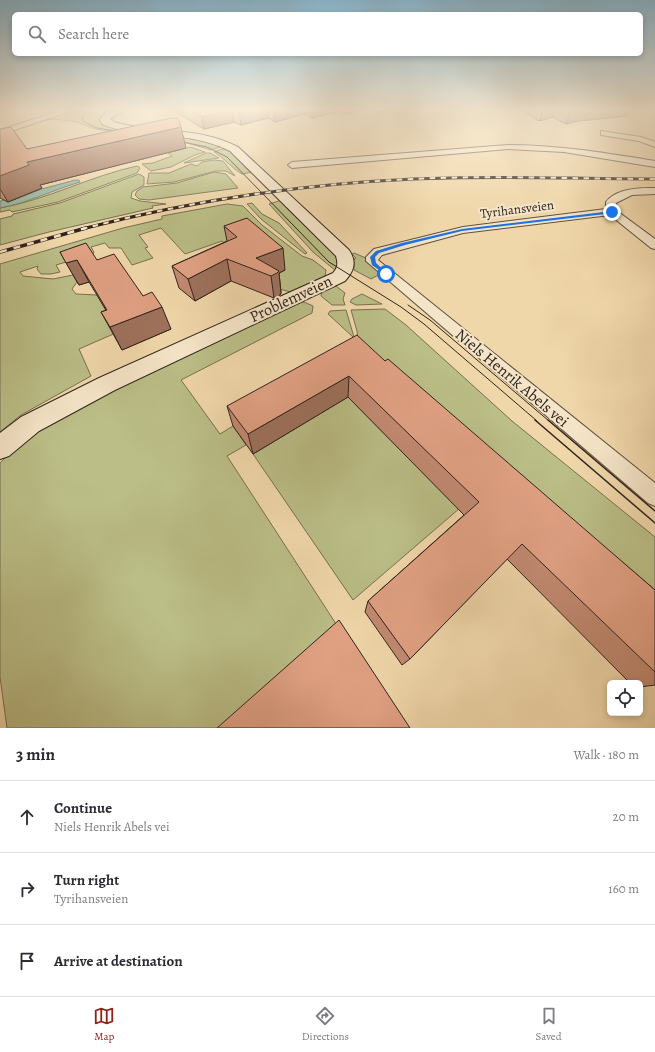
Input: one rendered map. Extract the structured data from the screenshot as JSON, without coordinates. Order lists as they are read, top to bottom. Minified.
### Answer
{"streets":{"street":["Tyrihansveien","Problemveien","Niels Henrik Abels vei"]},"crossings":[["Tyrihansveien","Niels Henrik Abels vei"]],"page":{"search":"Search here","heading":["3 min","Walk · 180 m"],"list":[["Continue","Niels Henrik Abels vei","20 m"],["Turn right","Tyrihansveien","160 m"],"Arrive at destination"],"nav":["Map","Directions","Saved"]}}
